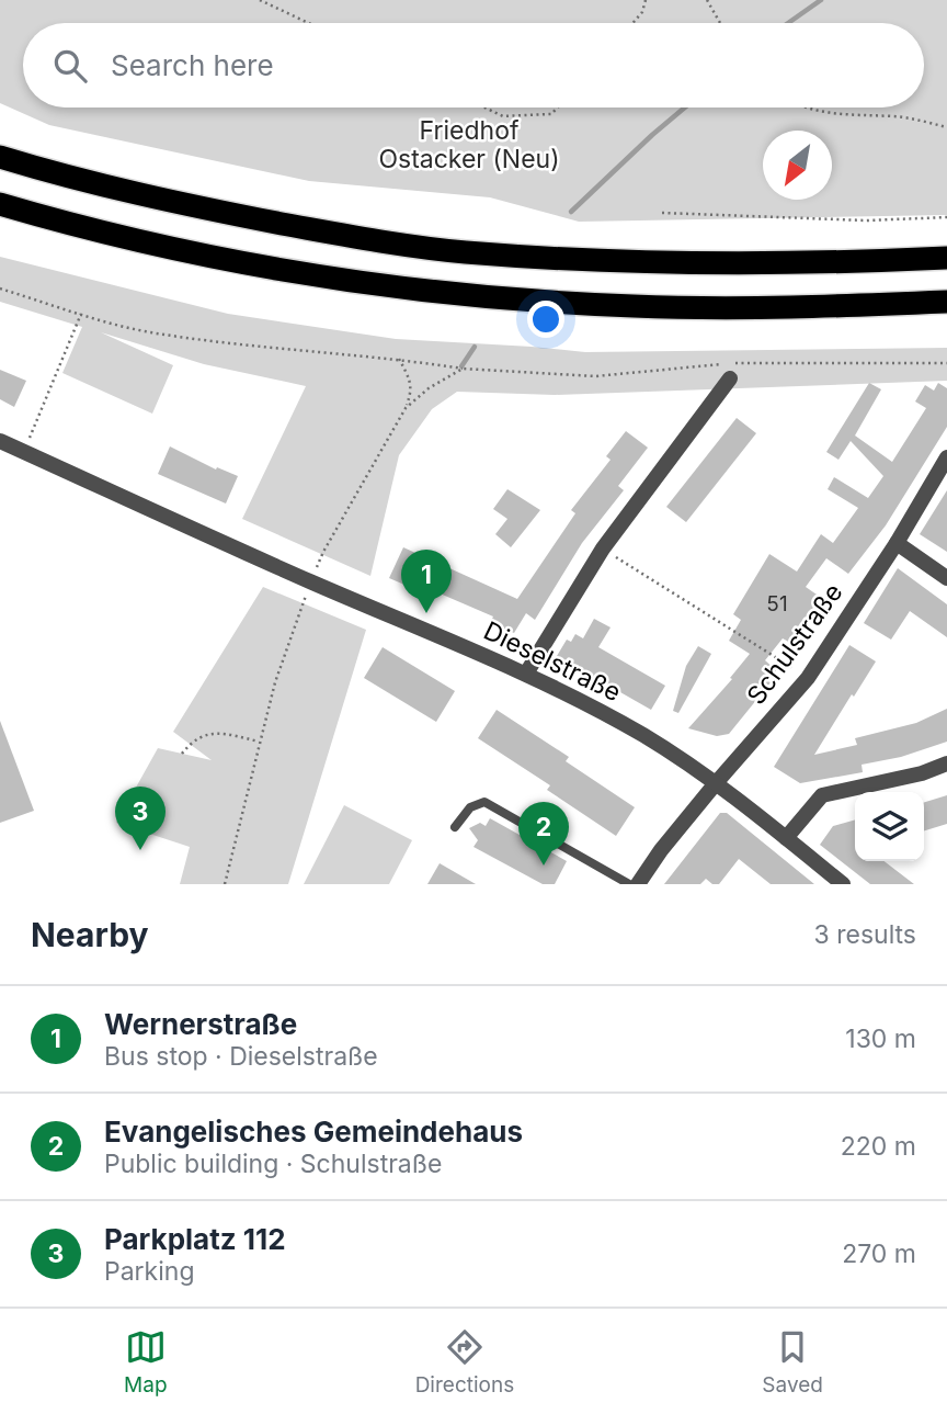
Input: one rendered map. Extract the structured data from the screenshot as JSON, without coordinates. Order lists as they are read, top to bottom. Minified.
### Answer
{"streets":{"street":["Schulstraße","Dieselstraße"]},"crossings":[["Schulstraße","Dieselstraße"]],"parks":["Friedhof Ostacker (Neu)"],"house_numbers":["51"],"north":"bottom left","page":{"search":"Search here","pins":["1","3","2"],"heading":["Nearby","3 results"],"list":[{"mark":"1","name":"Wernerstraße","note":"Bus stop · Dieselstraße","value":"130 m"},{"mark":"2","name":"Evangelisches Gemeindehaus","note":"Public building · Schulstraße","value":"220 m"},{"mark":"3","name":"Parkplatz 112","note":"Parking","value":"270 m"}],"nav":["Map","Directions","Saved"]}}
